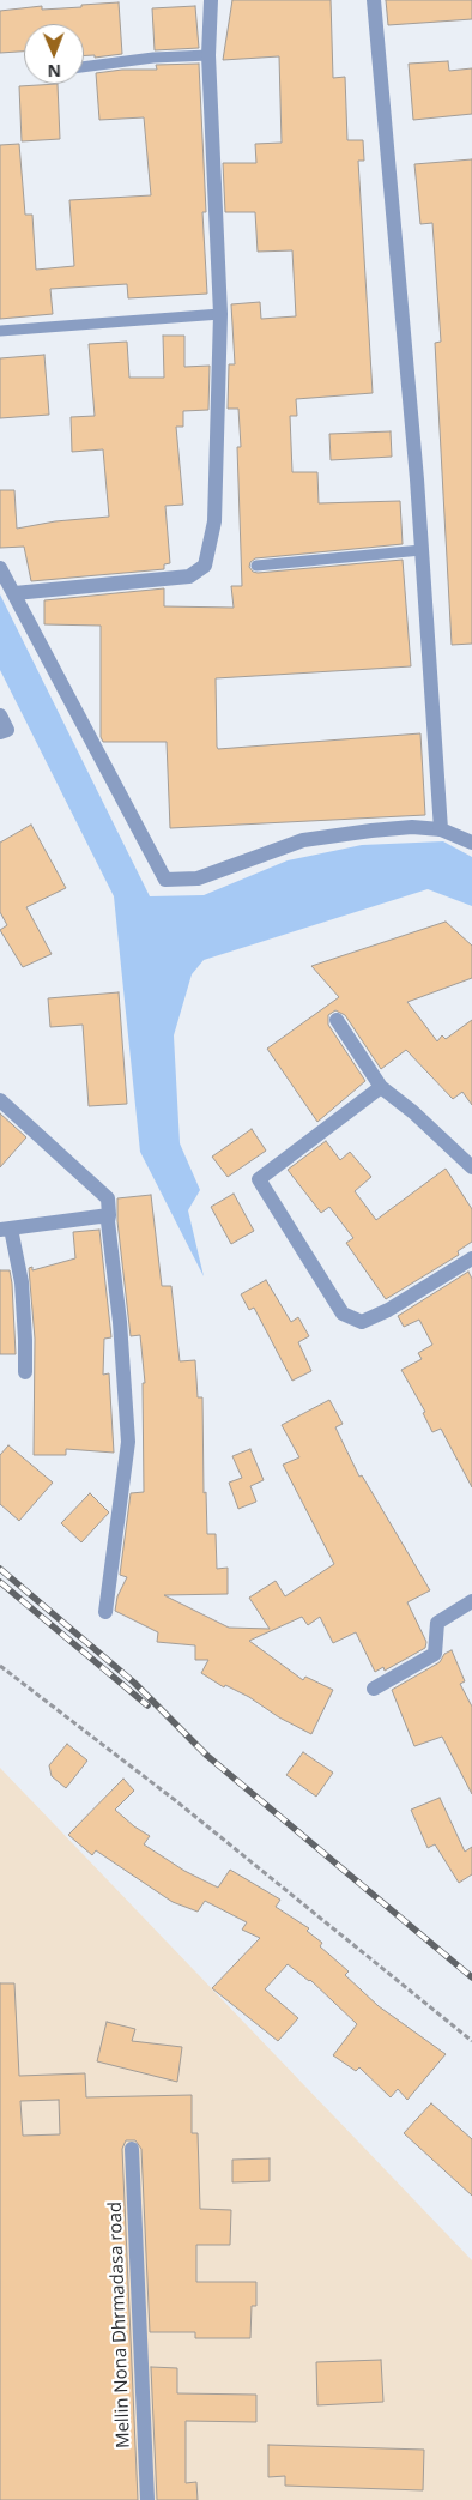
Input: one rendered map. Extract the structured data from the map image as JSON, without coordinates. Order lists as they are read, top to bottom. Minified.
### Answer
{"streets":{"street":["Mellin Nona Dhrmadasa road"]},"north":"bottom"}
